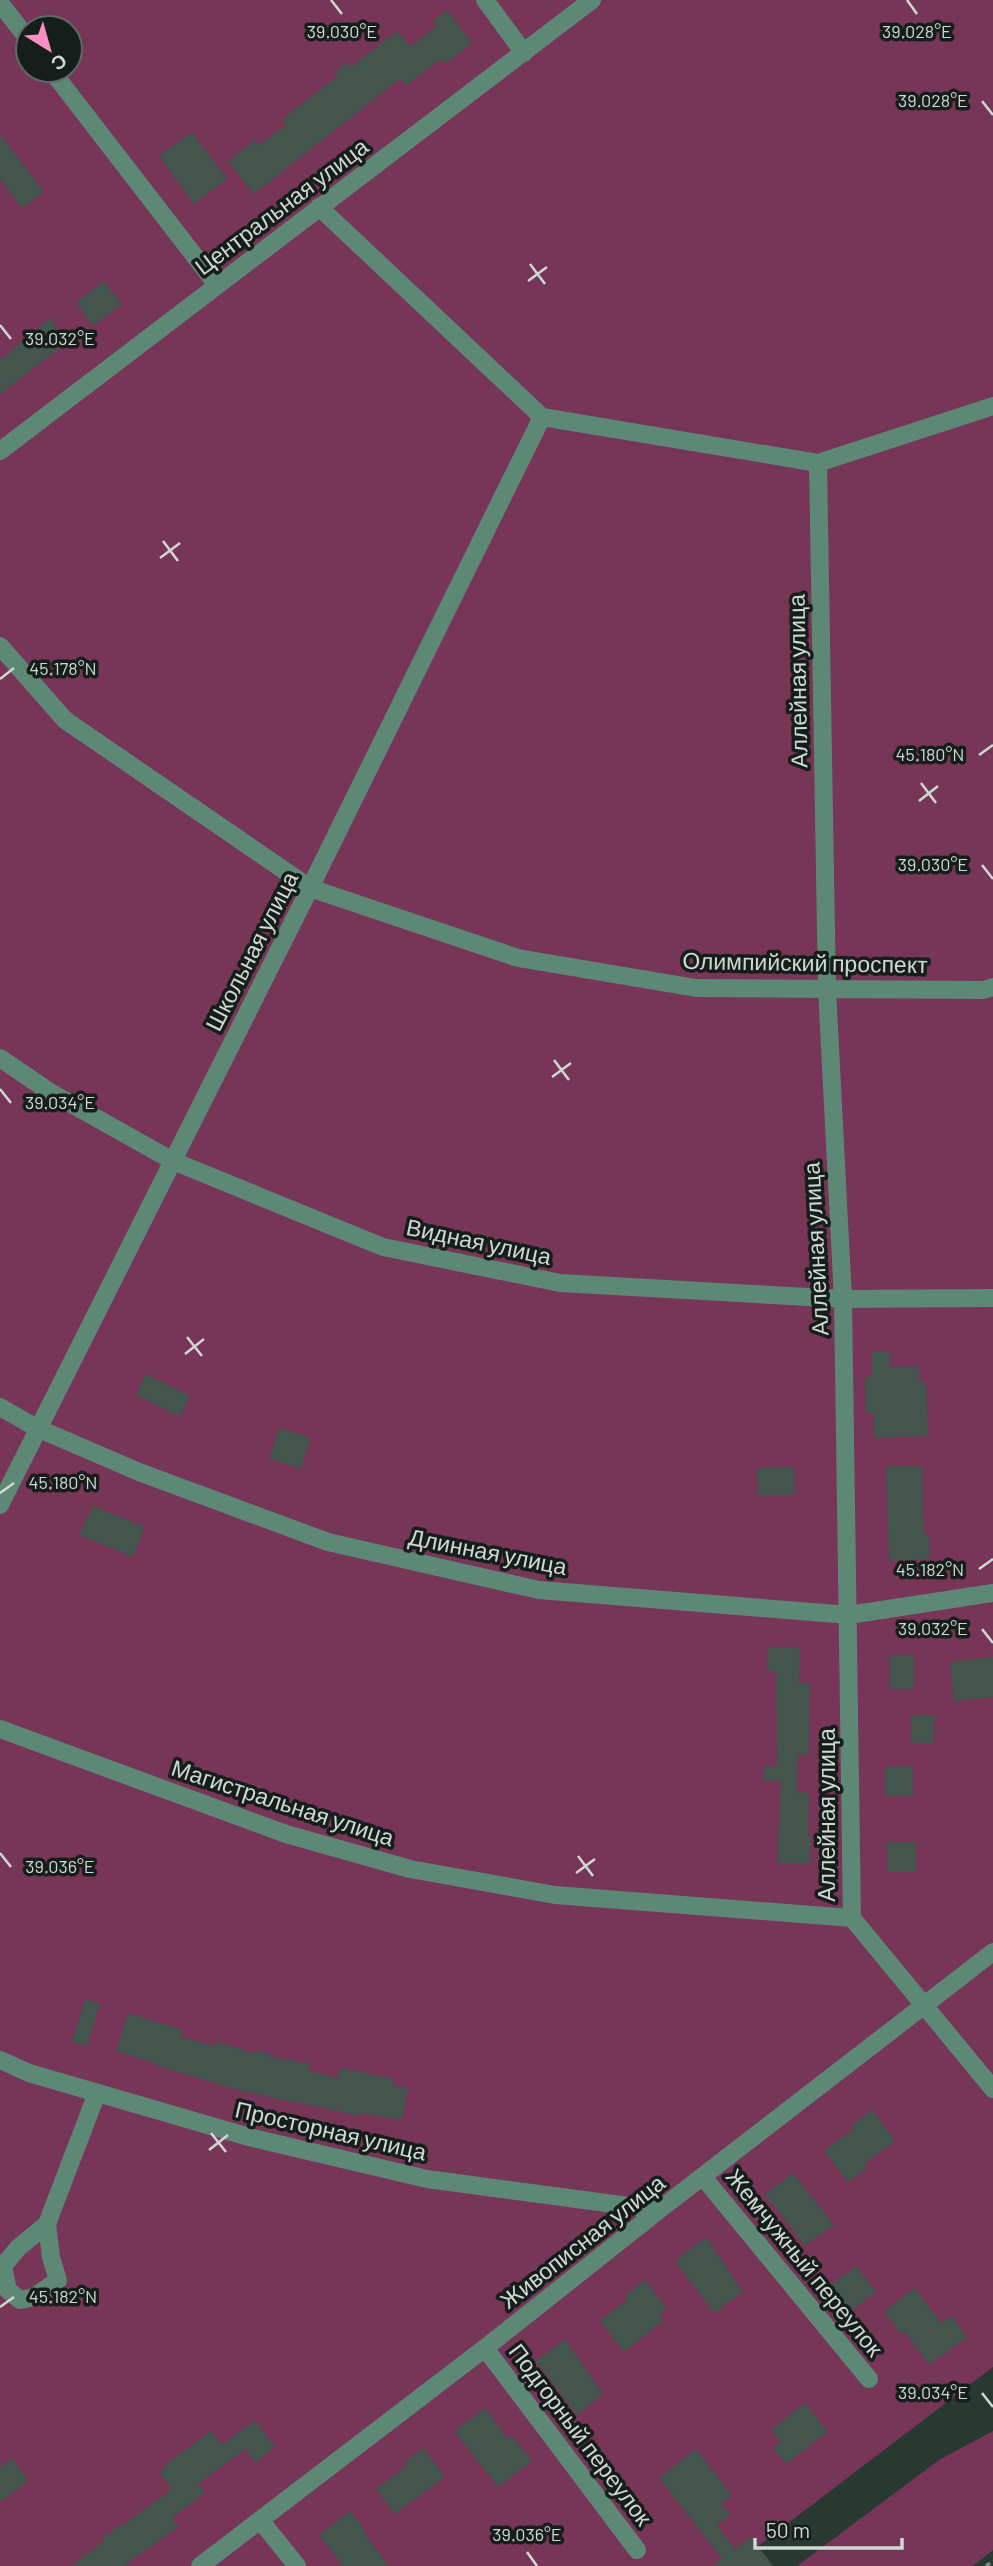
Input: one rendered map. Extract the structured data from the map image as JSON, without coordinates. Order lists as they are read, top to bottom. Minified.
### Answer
{"streets":{"street":["Центральная улица","Аллейная улица","Школьная улица","Олимпийский проспект","Видная улица","Длинная улица","Магистральная улица","Просторная улица","Живописная улица","Жемчужный переулок","Подгорный переулок"]},"crossings":[["Аллейная улица","Олимпийский проспект"],["Аллейная улица","Видная улица"],["Аллейная улица","Длинная улица"],["Аллейная улица","Магистральная улица"],["Аллейная улица","Живописная улица"],["Школьная улица","Олимпийский проспект"],["Школьная улица","Видная улица"],["Школьная улица","Длинная улица"],["Просторная улица","Живописная улица"],["Живописная улица","Жемчужный переулок"],["Живописная улица","Подгорный переулок"]],"scale_bar":"50 m","north":"bottom right","coordinates":["39.028°E","39.030°E","39.032°E","45.178°N","45.180°N","39.034°E","45.182°N","39.036°E"]}
